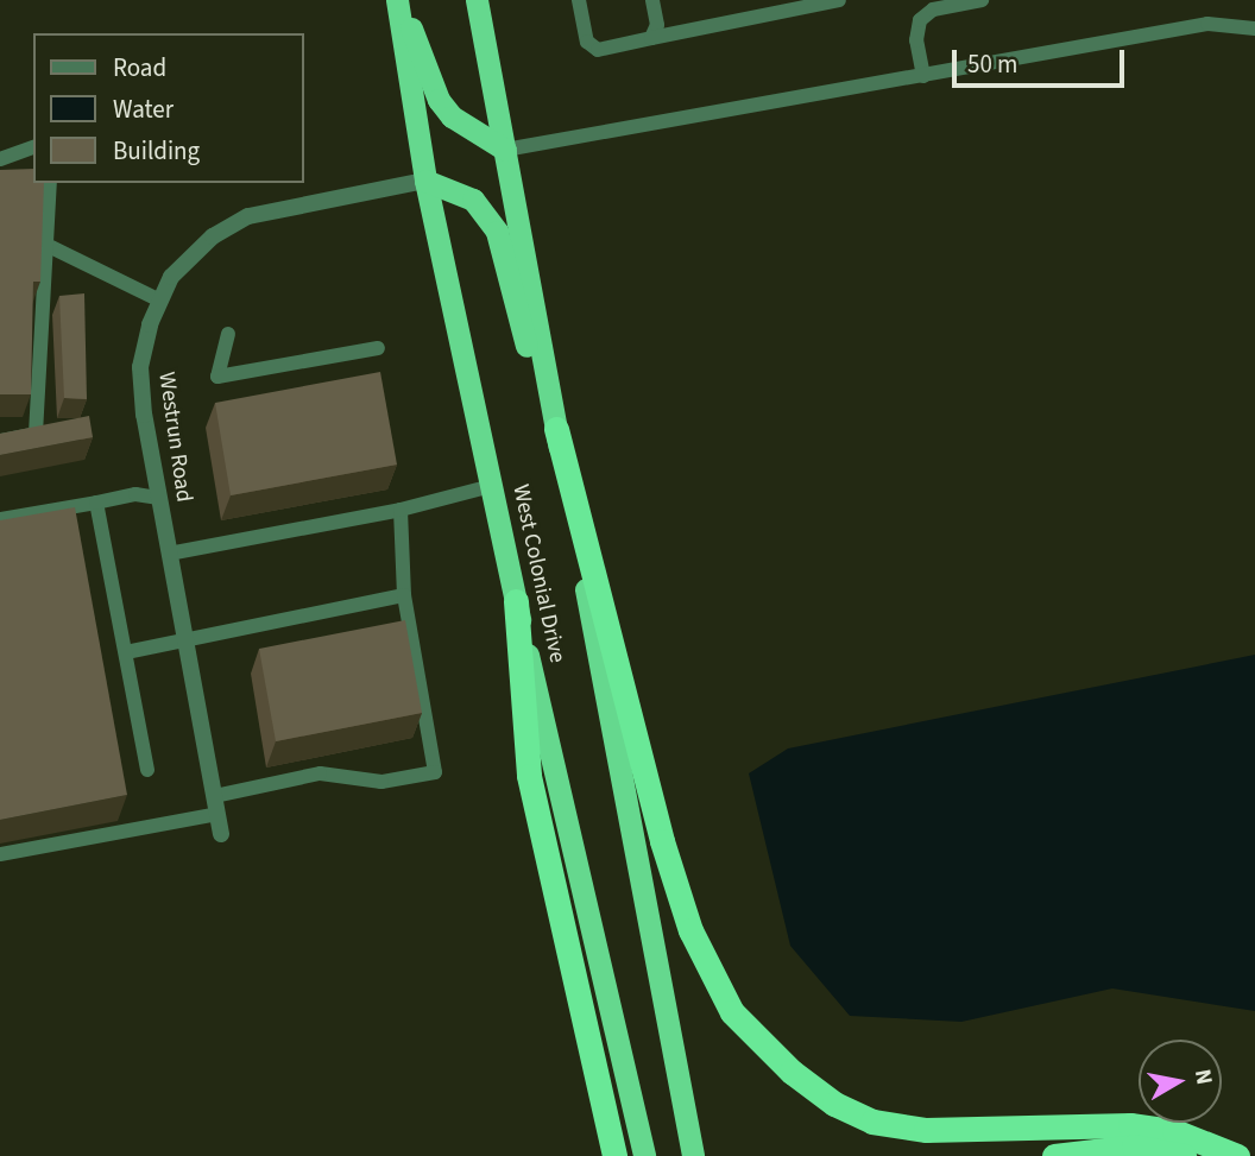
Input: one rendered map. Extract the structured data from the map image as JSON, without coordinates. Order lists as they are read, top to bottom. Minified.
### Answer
{"streets":{"highway":["West Colonial Drive"],"street":["Westrun Road"]},"crossings":[["Westrun Road","West Colonial Drive"]],"legend":["Road","Water","Building"],"scale_bar":"50 m","north":"right"}
